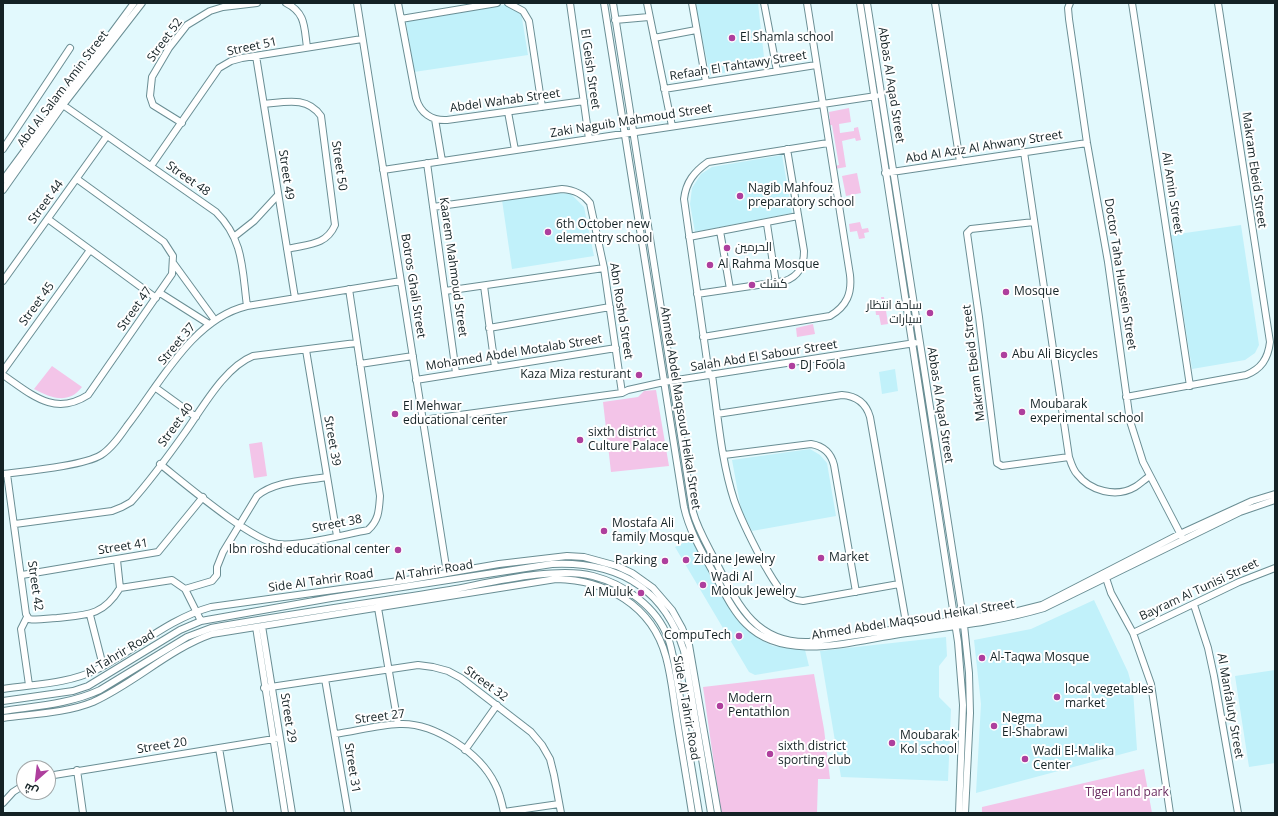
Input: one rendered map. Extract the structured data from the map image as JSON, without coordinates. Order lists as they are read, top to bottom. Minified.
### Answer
{"streets":{"street":["Street 52","Street 51","Refaah El Tahtawy Street","El Geish Street","Abbas Al Aqad Street","Abd Al Salam Amin Street","Abdel Wahab Street","Zaki Naguib Mahmoud Street","Abd Al Aziz Al Ahwany Street","Street 50","Makram Ebeid Street","Street 49","Street 48","Ali Amin Street","Street 44","Kaarem Mahmoud Street","Doctor Taha Hussein Street","Botros Ghali Street","Street 45","Street 47","Abn Roshd Street","Street 37","Mohamed Abdel Motalab Street","Salah Abd El Sabour Street","Ahmed Abdel Maqsoud Heikal Street","Street 40","Street 39","Street 38","Street 41","Al Tahrir Road","Side Al Tahrir Road","Street 42","Bayram Al Tunisi Street","Street 32","Al Manfaluty Street","Street 27","Street 29","Street 20","Street 31"]},"crossings":[["Street 52","Street 51"],["Street 51","Street 49"],["Street 51","Street 48"],["Street 51","Botros Ghali Street"],["El Geish Street","Abdel Wahab Street"],["El Geish Street","Zaki Naguib Mahmoud Street"],["Abbas Al Aqad Street","Zaki Naguib Mahmoud Street"],["Abbas Al Aqad Street","Abd Al Aziz Al Ahwany Street"],["Abbas Al Aqad Street","Salah Abd El Sabour Street"],["Abbas Al Aqad Street","Ahmed Abdel Maqsoud Heikal Street"],["Abd Al Salam Amin Street","Street 48"],["Zaki Naguib Mahmoud Street","Kaarem Mahmoud Street"],["Zaki Naguib Mahmoud Street","Botros Ghali Street"],["Zaki Naguib Mahmoud Street","Ahmed Abdel Maqsoud Heikal Street"],["Abd Al Aziz Al Ahwany Street","Doctor Taha Hussein Street"],["Street 50","Street 49"],["Makram Ebeid Street","Ali Amin Street"],["Makram Ebeid Street","Doctor Taha Hussein Street"],["Street 49","Street 37"],["Street 48","Street 44"],["Street 48","Street 37"],["Kaarem Mahmoud Street","Abn Roshd Street"],["Kaarem Mahmoud Street","Mohamed Abdel Motalab Street"],["Doctor Taha Hussein Street","Ahmed Abdel Maqsoud Heikal Street"],["Botros Ghali Street","Street 37"],["Botros Ghali Street","Mohamed Abdel Motalab Street"],["Botros Ghali Street","Salah Abd El Sabour Street"],["Botros Ghali Street","Side Al Tahrir Road"],["Abn Roshd Street","Mohamed Abdel Motalab Street"],["Abn Roshd Street","Salah Abd El Sabour Street"],["Street 37","Street 38"],["Street 37","Street 42"],["Salah Abd El Sabour Street","Ahmed Abdel Maqsoud Heikal Street"],["Street 40","Street 39"],["Street 40","Street 38"],["Street 40","Street 42"],["Street 39","Street 38"],["Street 38","Street 41"],["Street 41","Street 42"],["Side Al Tahrir Road","Street 29"],["Bayram Al Tunisi Street","Al Manfaluty Street"],["Street 32","Street 29"],["Street 32","Street 31"],["Street 27","Street 31"],["Street 29","Street 20"]],"parks":["Tiger land park"],"places":["El Shamla school","Nagib Mahfouz preparatory school","6th October new elementry school","الحرمين","Al Rahma Mosque","كشك","Mosque","ساحة انتظار سيارات","Abu Ali Bicycles","DJ Foola","Kaza Miza resturant","Moubarak experimental school","El Mehwar educational center","sixth district Culture Palace","Mostafa Ali family Mosque","Ibn roshd educational center","Market","Zidane Jewelry","Parking","Wadi Al Molouk Jewelry","Al Muluk","CompuTech","Al-Taqwa Mosque","local vegetables market","Modern Pentathlon","Negma El-Shabrawi","Moubarak Kol school","sixth district sporting club","Wadi El-Malika Center"],"north":"bottom left"}
